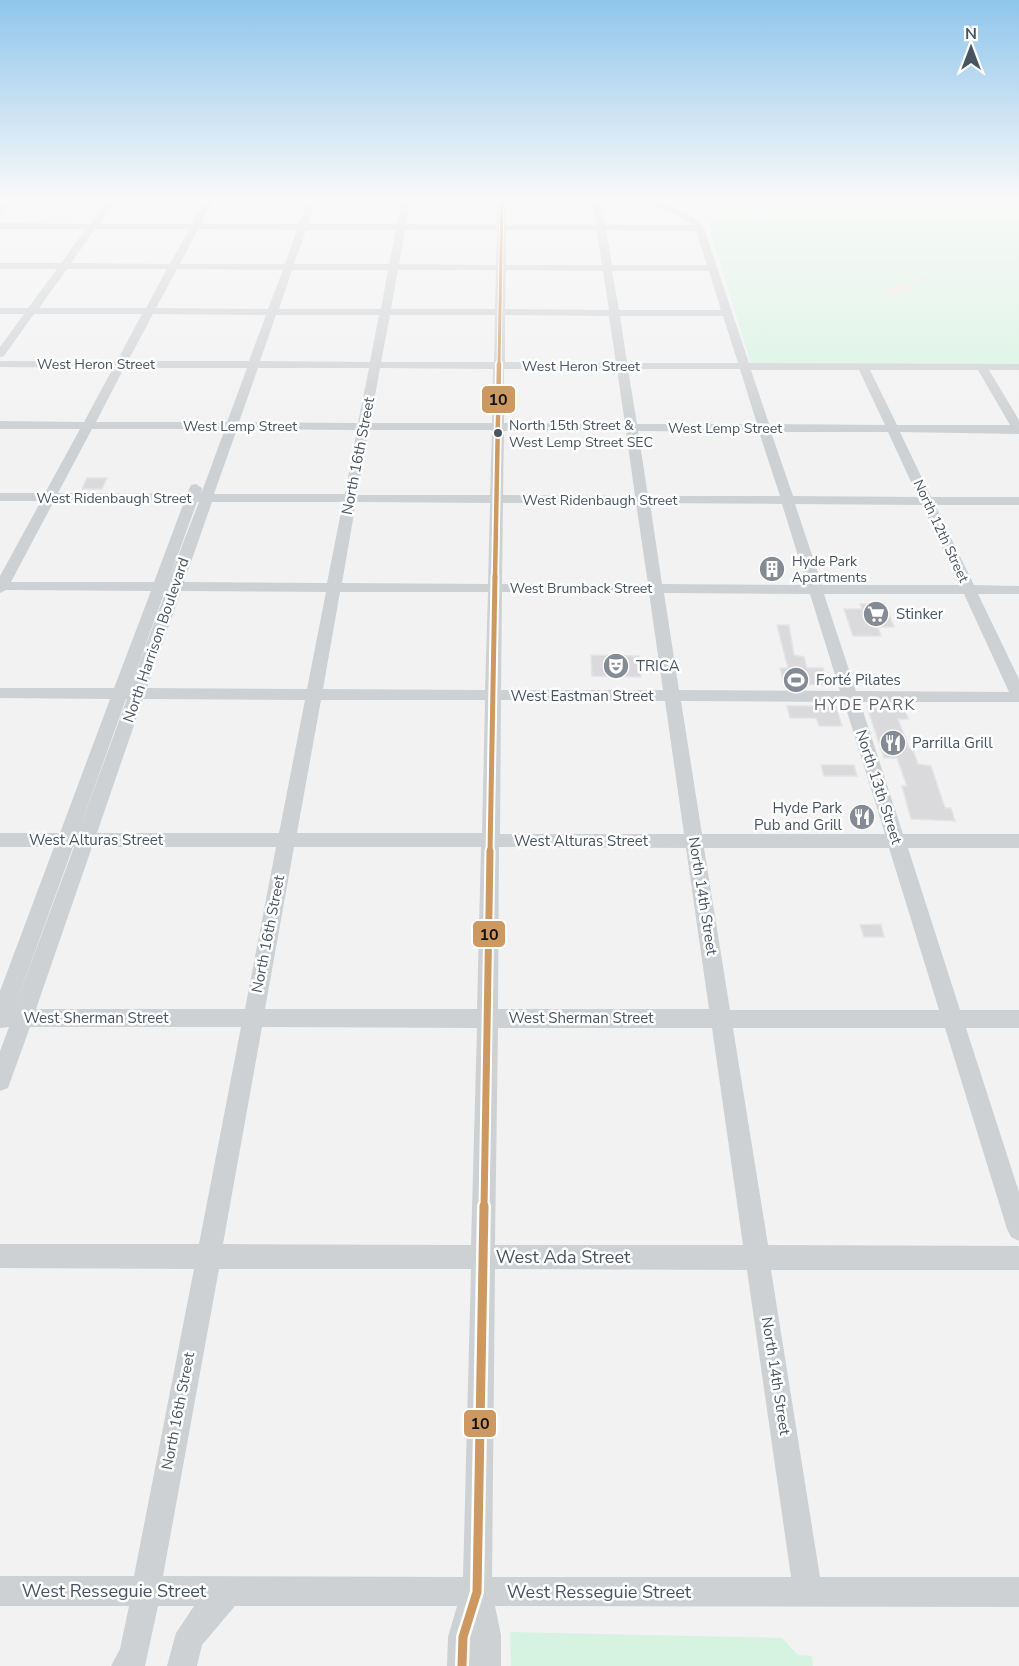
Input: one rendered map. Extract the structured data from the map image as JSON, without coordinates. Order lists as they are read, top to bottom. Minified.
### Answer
{"streets":{"street":["West Heron Street","West Lemp Street","North 16th Street","West Ridenbaugh Street","North 12th Street","West Brumback Street","North Harrison Boulevard","West Eastman Street","North 13th Street","West Alturas Street","North 14th Street","West Sherman Street","West Ada Street","West Resseguie Street"]},"crossings":[["West Heron Street","North 16th Street"],["West Heron Street","North 12th Street"],["West Heron Street","North Harrison Boulevard"],["West Heron Street","North 13th Street"],["West Heron Street","North 14th Street"],["West Lemp Street","North 16th Street"],["West Lemp Street","North 12th Street"],["West Lemp Street","North Harrison Boulevard"],["West Lemp Street","North 13th Street"],["West Lemp Street","North 14th Street"],["North 16th Street","West Ridenbaugh Street"],["North 16th Street","West Brumback Street"],["North 16th Street","West Eastman Street"],["North 16th Street","West Alturas Street"],["North 16th Street","West Sherman Street"],["North 16th Street","West Ada Street"],["North 16th Street","West Resseguie Street"],["West Ridenbaugh Street","North 12th Street"],["West Ridenbaugh Street","North Harrison Boulevard"],["West Ridenbaugh Street","North 13th Street"],["West Ridenbaugh Street","North 14th Street"],["North 12th Street","West Brumback Street"],["North 12th Street","West Eastman Street"],["West Brumback Street","North Harrison Boulevard"],["West Brumback Street","North 13th Street"],["West Brumback Street","North 14th Street"],["North Harrison Boulevard","West Eastman Street"],["North Harrison Boulevard","West Alturas Street"],["North Harrison Boulevard","West Sherman Street"],["West Eastman Street","North 13th Street"],["West Eastman Street","North 14th Street"],["North 13th Street","West Alturas Street"],["North 13th Street","West Sherman Street"],["West Alturas Street","North 14th Street"],["North 14th Street","West Sherman Street"],["North 14th Street","West Ada Street"],["North 14th Street","West Resseguie Street"]],"districts":["HYDE PARK"],"places":{"other":["North 15th Street & West Lemp Street SEC"],"building":["Hyde Park Apartments"],"supermarket":["Stinker"],"theatre":["TRICA"],"sports":["Forté Pilates"],"restaurant":["Parrilla Grill","Hyde Park Pub and Grill"]},"lines":["transit line 10"],"north":"top"}
